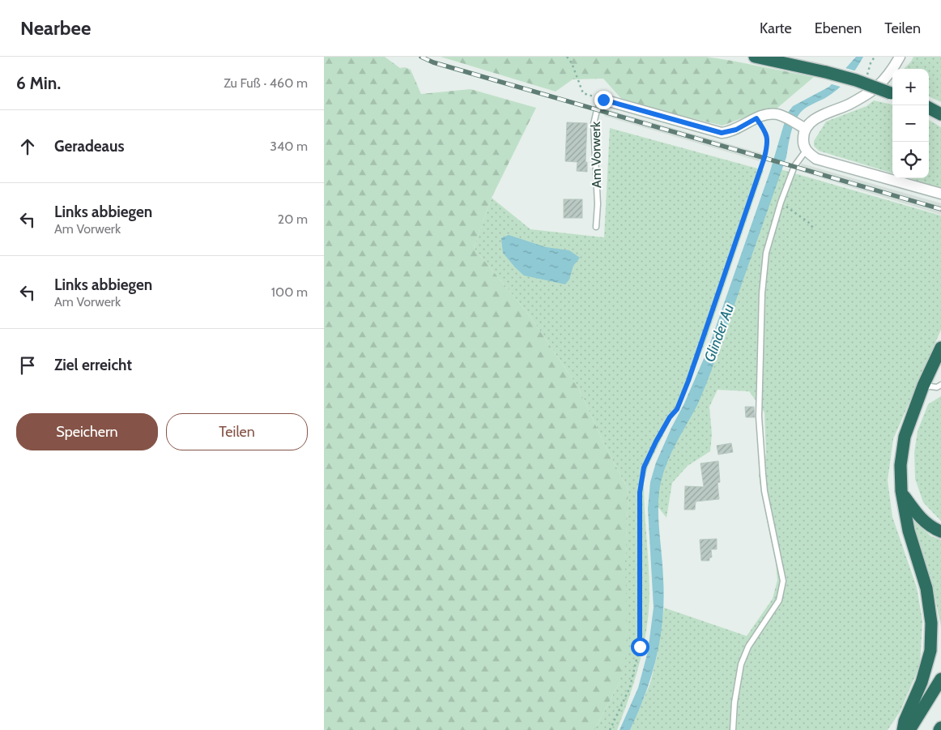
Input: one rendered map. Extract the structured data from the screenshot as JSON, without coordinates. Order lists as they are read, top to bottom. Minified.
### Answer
{"streets":{"lane":["Am Vorwerk"]},"water":["Glinder Au"],"page":{"header":"Nearbee","nav":["Karte","Ebenen","Teilen"],"heading":["6 Min.","Zu Fuß · 460 m"],"map_buttons":["+","−"],"list":[["Geradeaus","340 m"],["Links abbiegen","Am Vorwerk","20 m"],["Links abbiegen","Am Vorwerk","100 m"],"Ziel erreicht"],"buttons":["Speichern","Teilen"]}}
